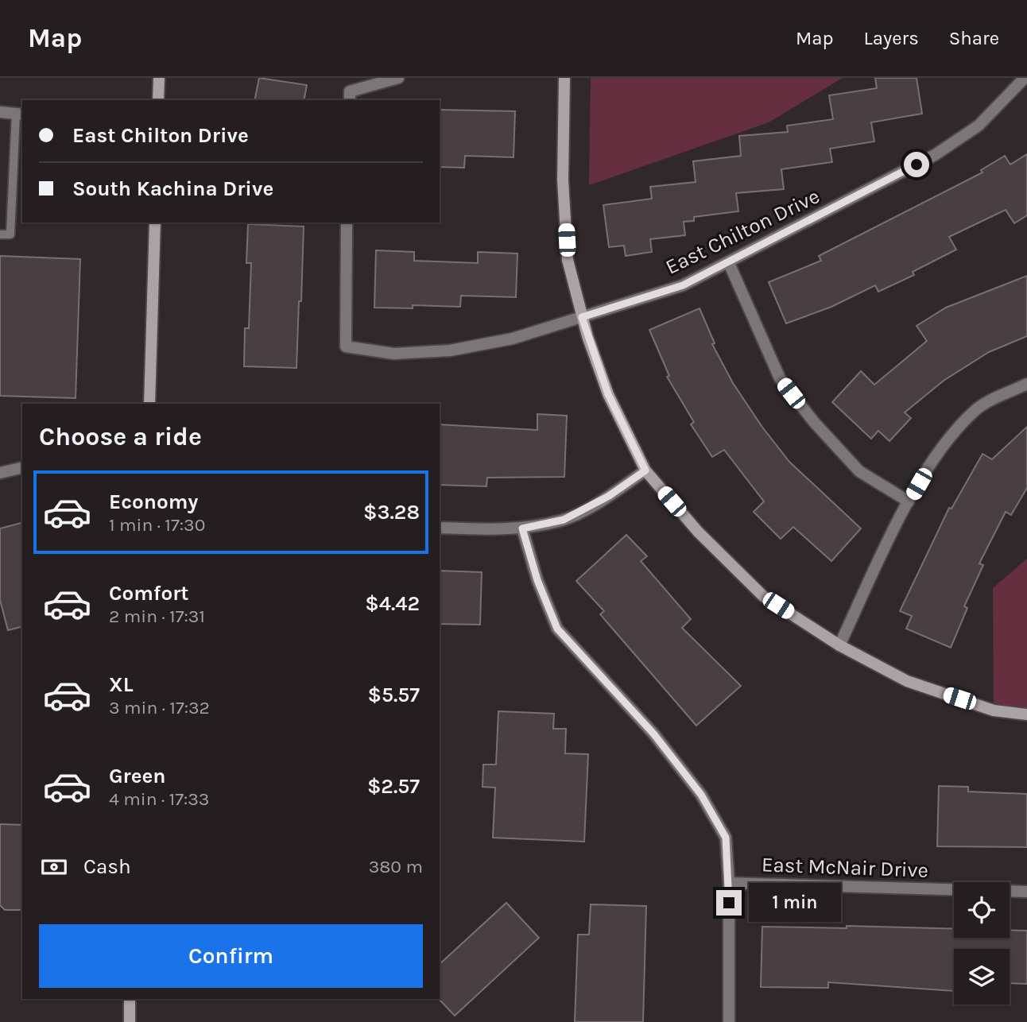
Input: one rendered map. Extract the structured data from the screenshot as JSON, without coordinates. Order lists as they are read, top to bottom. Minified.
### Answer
{"streets":{"street":["East Chilton Drive","East McNair Drive"]},"page":{"header":"Map","nav":["Map","Layers","Share"],"banner":["East Chilton Drive","South Kachina Drive"],"heading":"Choose a ride","list":[{"name":"Economy","note":"1 min · 17:30","value":"$3.28"},{"name":"Comfort","note":"2 min · 17:31","value":"$4.42"},{"name":"XL","note":"3 min · 17:32","value":"$5.57"},{"name":"Green","note":"4 min · 17:33","value":"$2.57"}],"pay":["Cash","380 m"],"bubble":"1 min","buttons":"Confirm"}}
